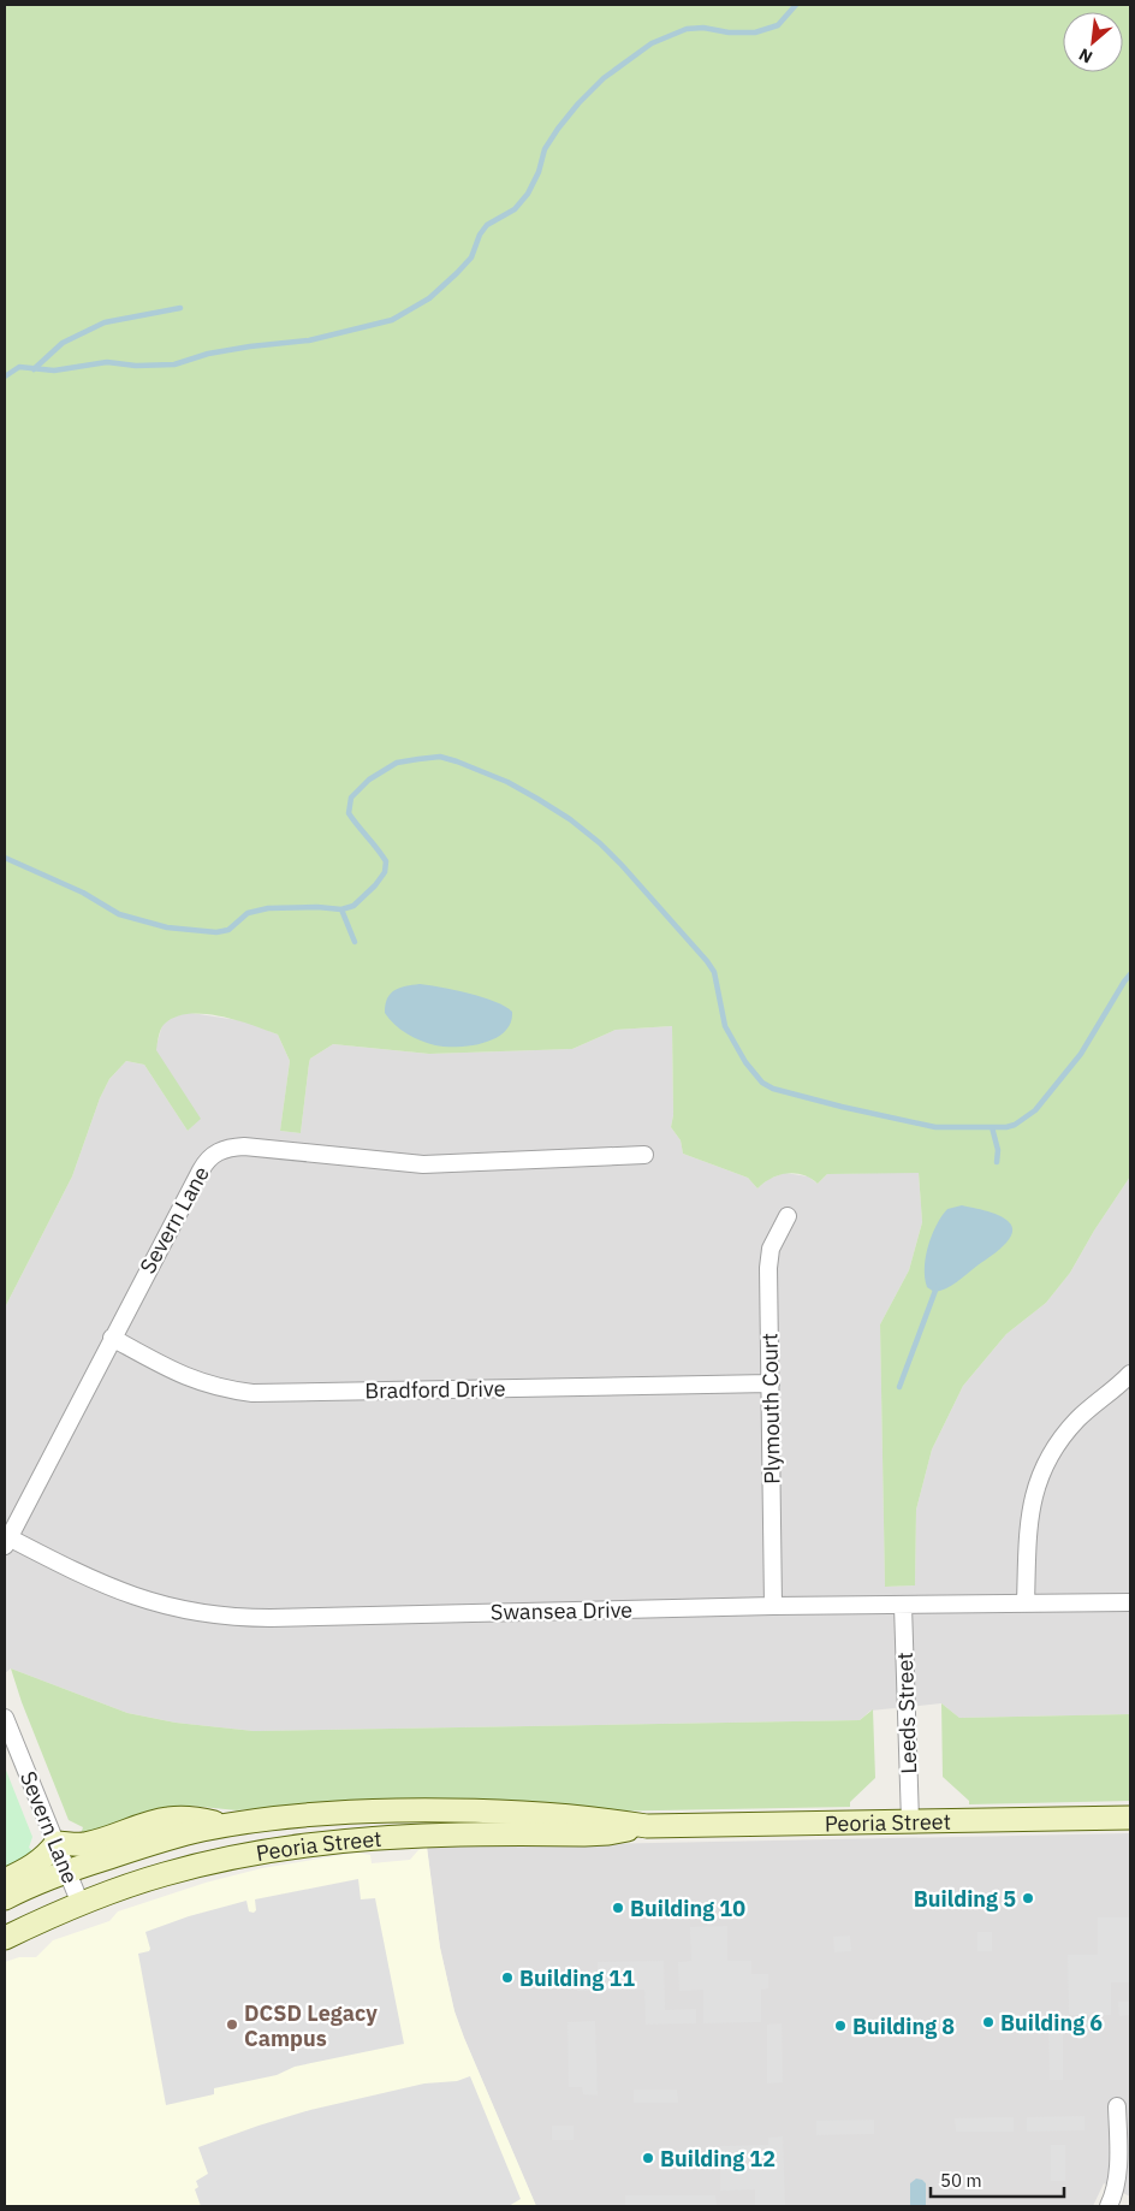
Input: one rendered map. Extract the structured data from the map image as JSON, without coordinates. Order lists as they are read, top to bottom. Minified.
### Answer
{"streets":{"main road":["Peoria Street"],"street":["Severn Lane","Bradford Drive","Plymouth Court","Swansea Drive","Leeds Street"]},"crossings":[["Severn Lane","Bradford Drive"],["Severn Lane","Swansea Drive"],["Severn Lane","Peoria Street"],["Bradford Drive","Plymouth Court"],["Plymouth Court","Swansea Drive"],["Swansea Drive","Leeds Street"],["Leeds Street","Peoria Street"]],"places":["Building 5","Building 10","Building 11","Building 6","DCSD Legacy Campus","Building 8","Building 12"],"scale_bar":"50 m","north":"bottom left"}
